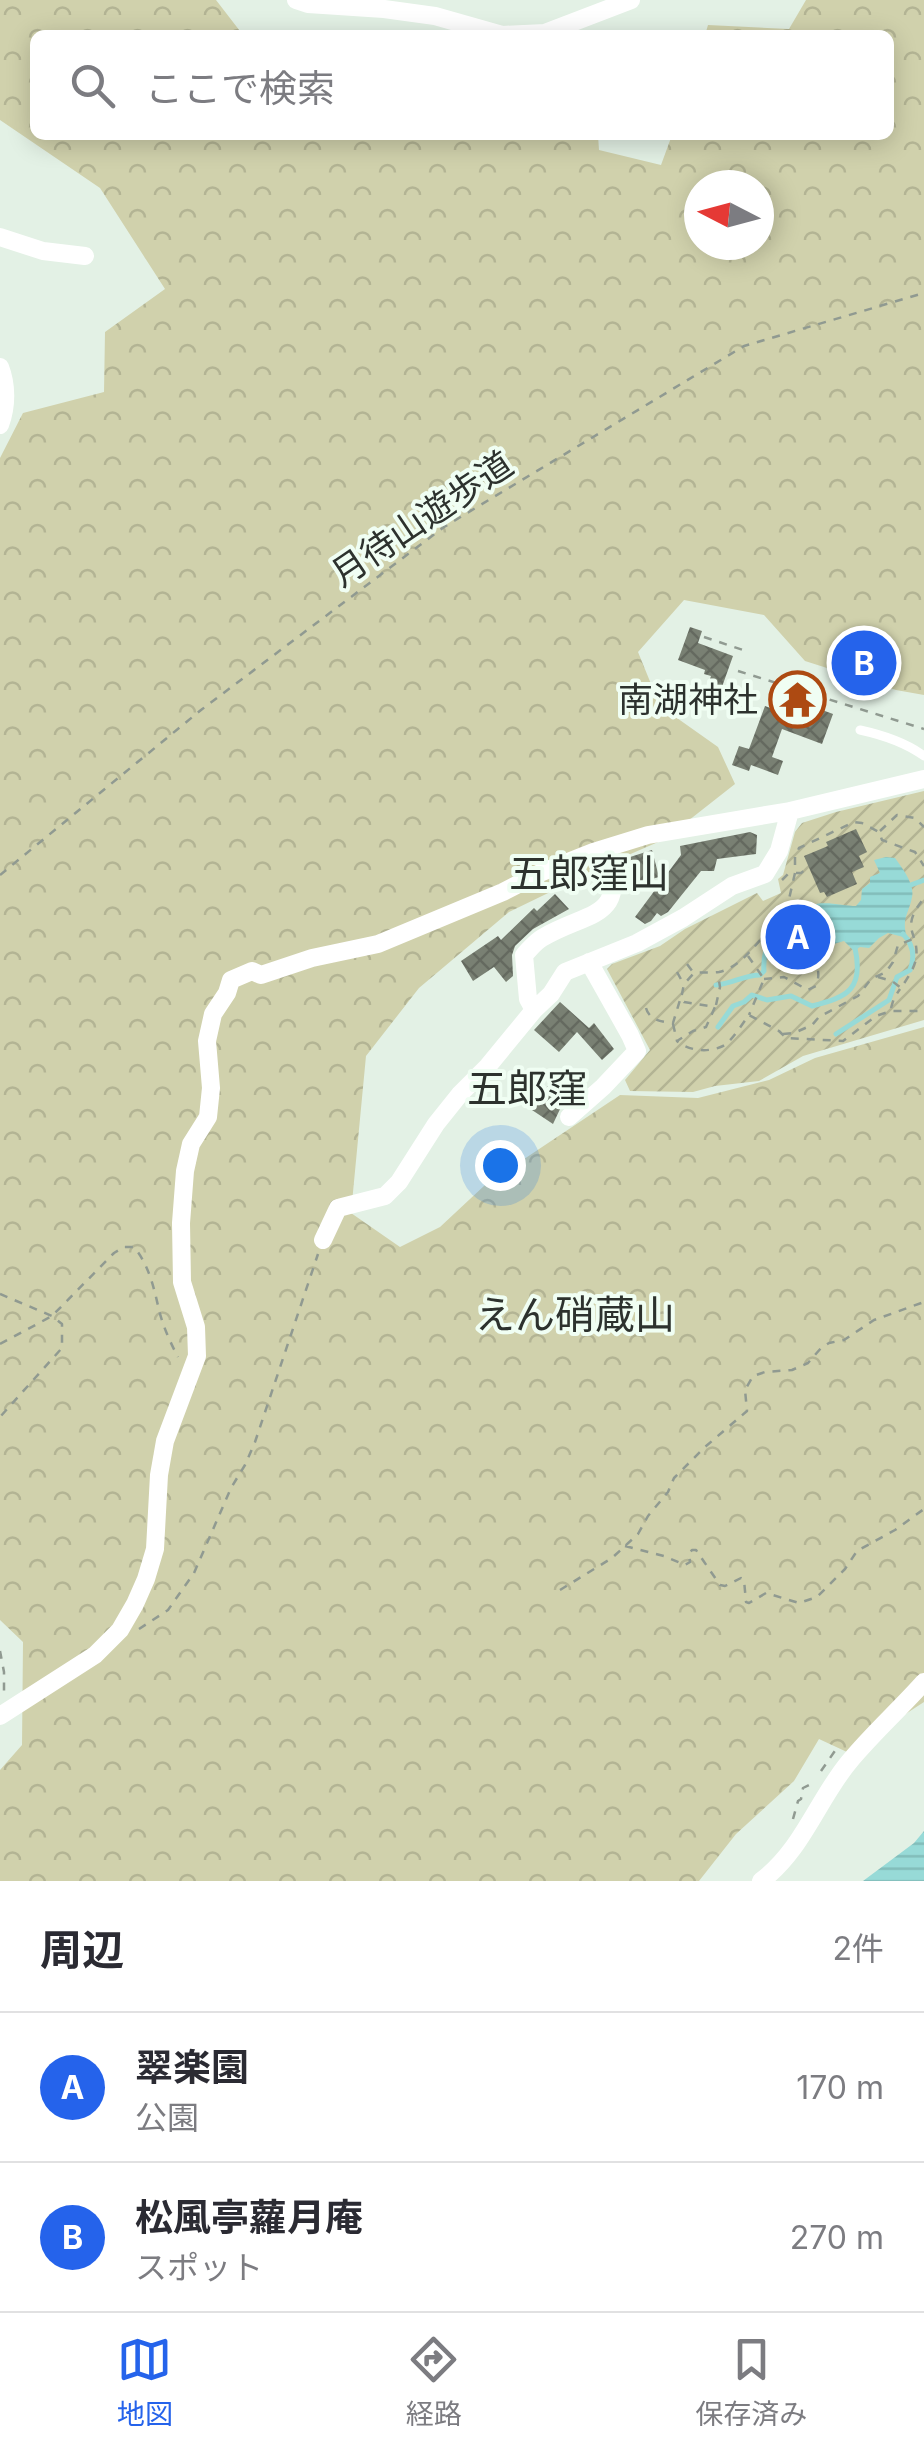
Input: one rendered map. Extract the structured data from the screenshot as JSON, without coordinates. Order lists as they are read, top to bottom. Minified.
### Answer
{"streets":{"path":["月待山遊歩道"]},"districts":["五郎窪山","五郎窪","えん硝蔵山"],"places":{"temple":["南湖神社"]},"north":"left","page":{"search":"ここで検索","pins":["B","A"],"heading":["周辺","2件"],"list":[{"mark":"A","name":"翠楽園","note":"公園","value":"170 m"},{"mark":"B","name":"松風亭蘿月庵","note":"スポット","value":"270 m"}],"nav":["地図","経路","保存済み"]}}
